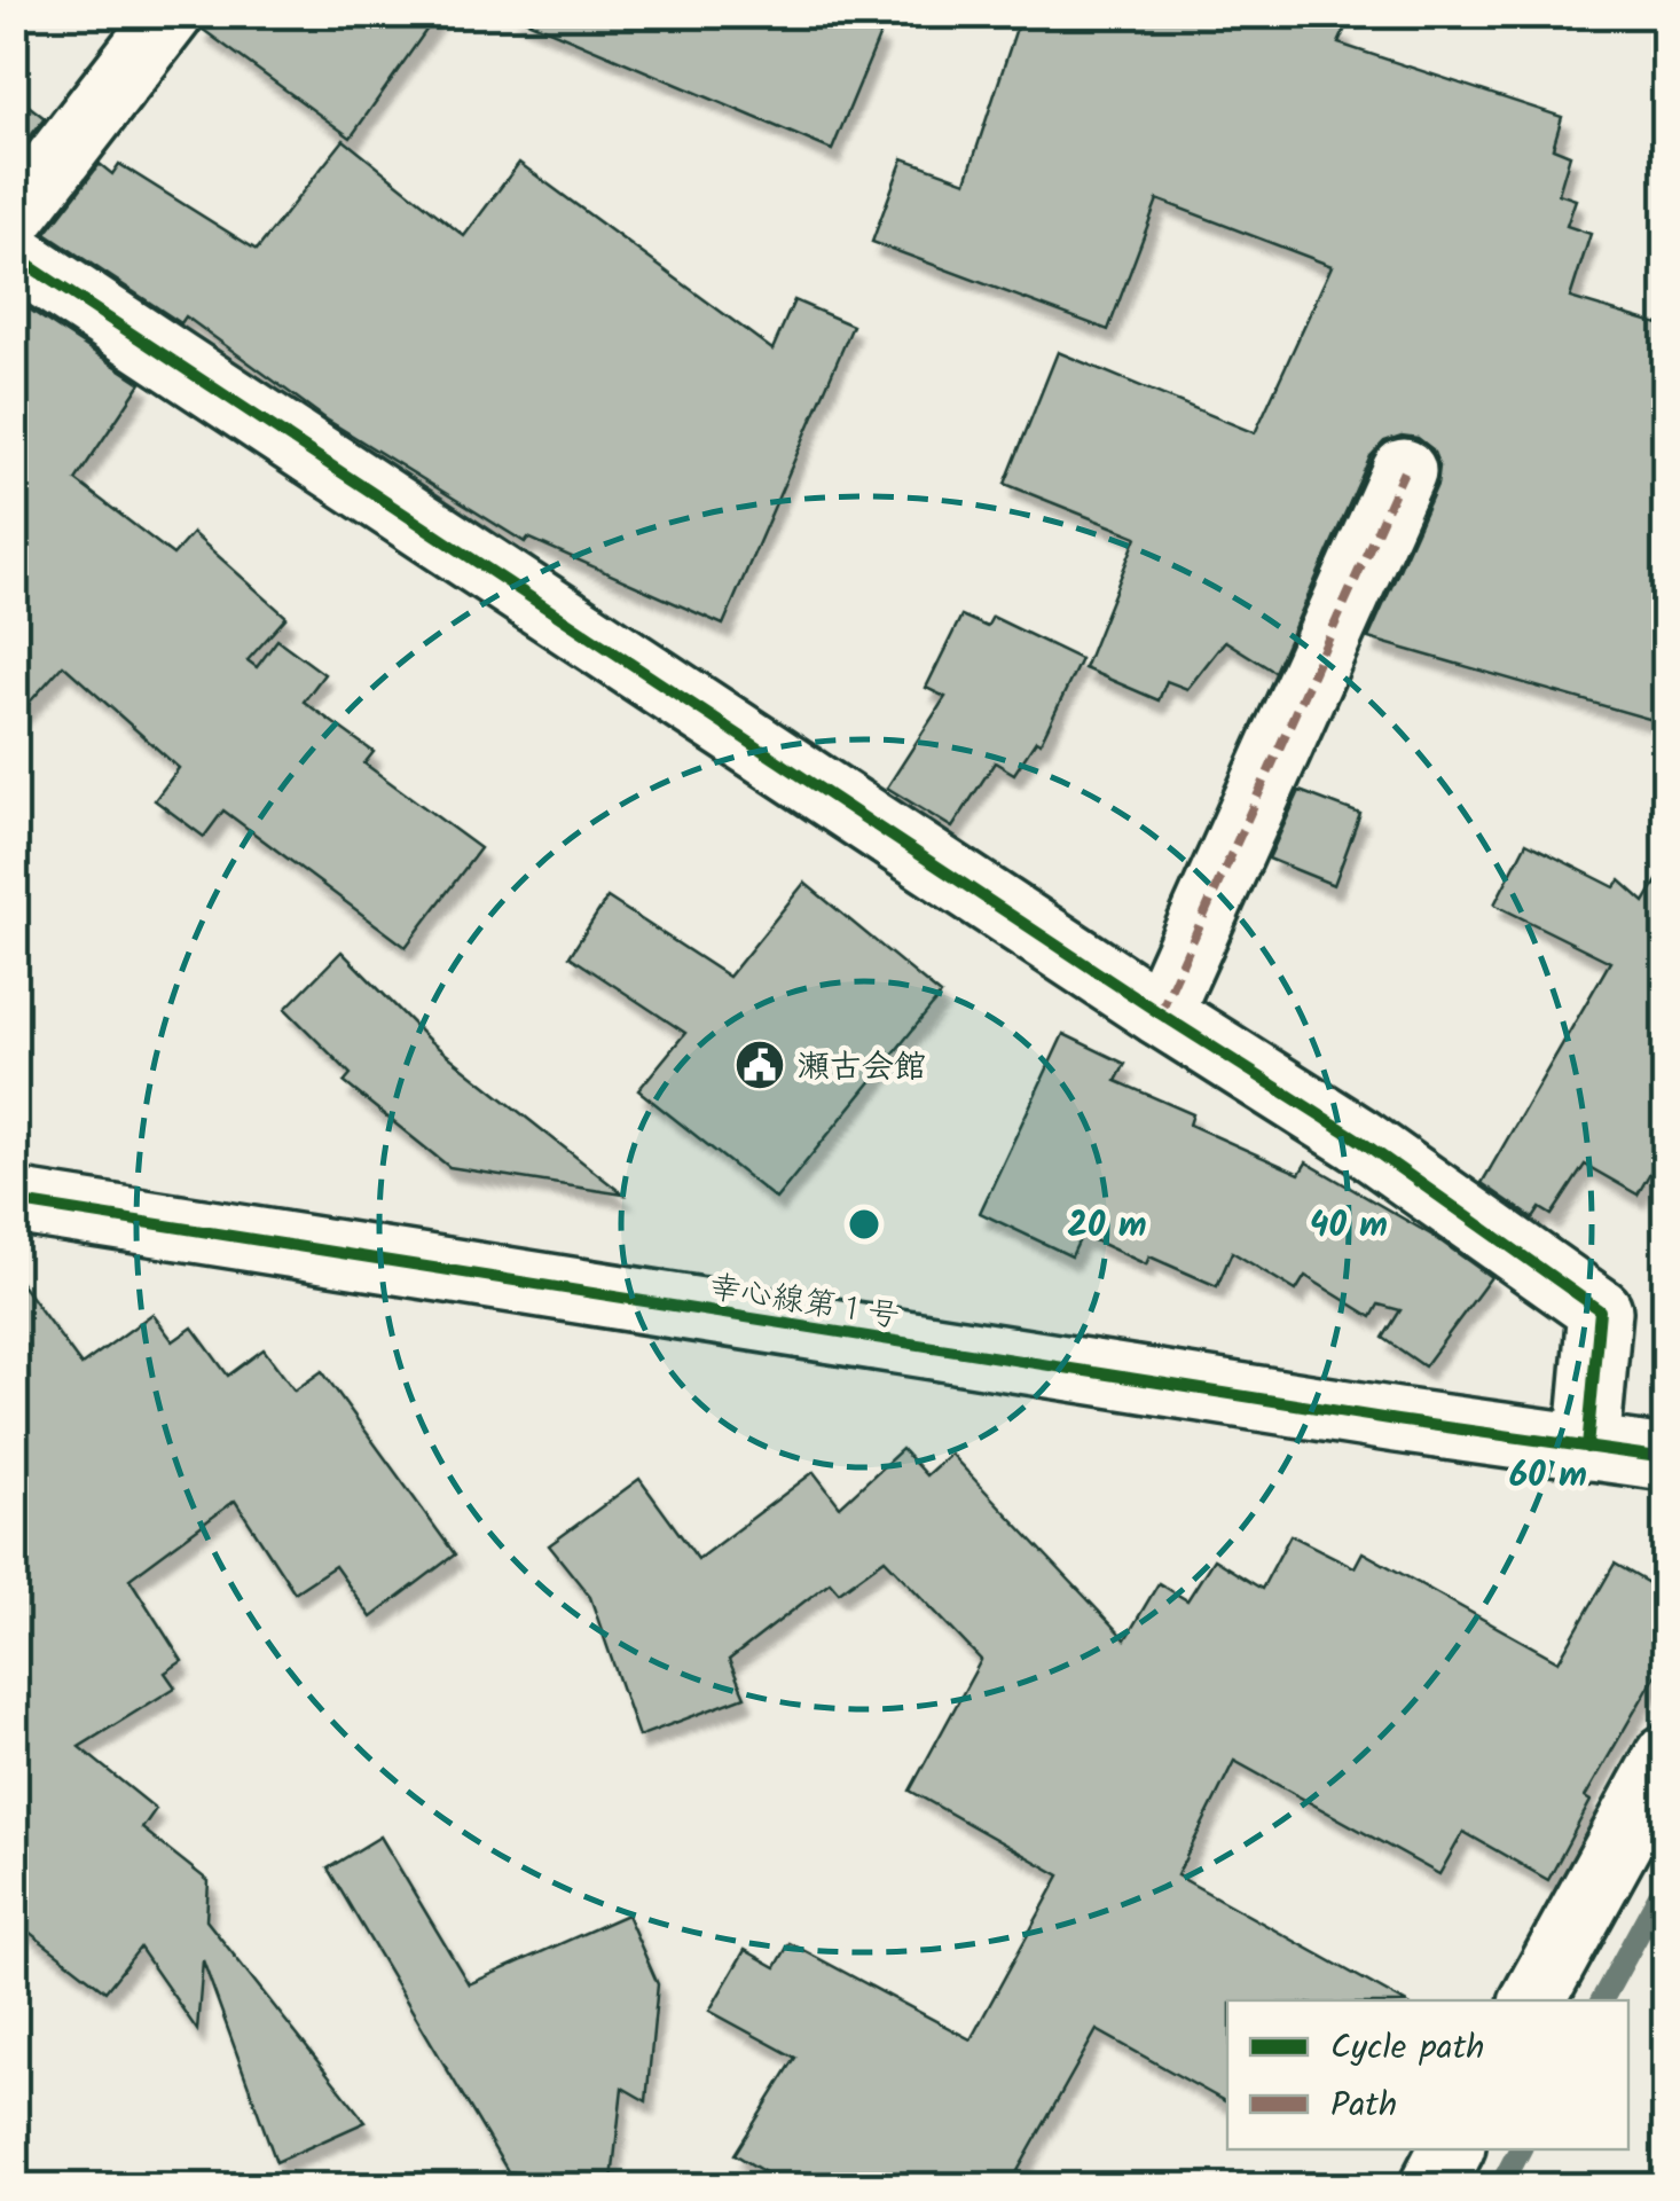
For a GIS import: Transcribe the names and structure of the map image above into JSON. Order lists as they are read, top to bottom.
{
  "streets": {
    "street": ["幸心線第１号"]
  },
  "places": {
    "public building": ["瀬古会館"]
  },
  "legend": ["Cycle path", "Path"],
  "rings": ["20 m", "40 m", "60 m"]
}
